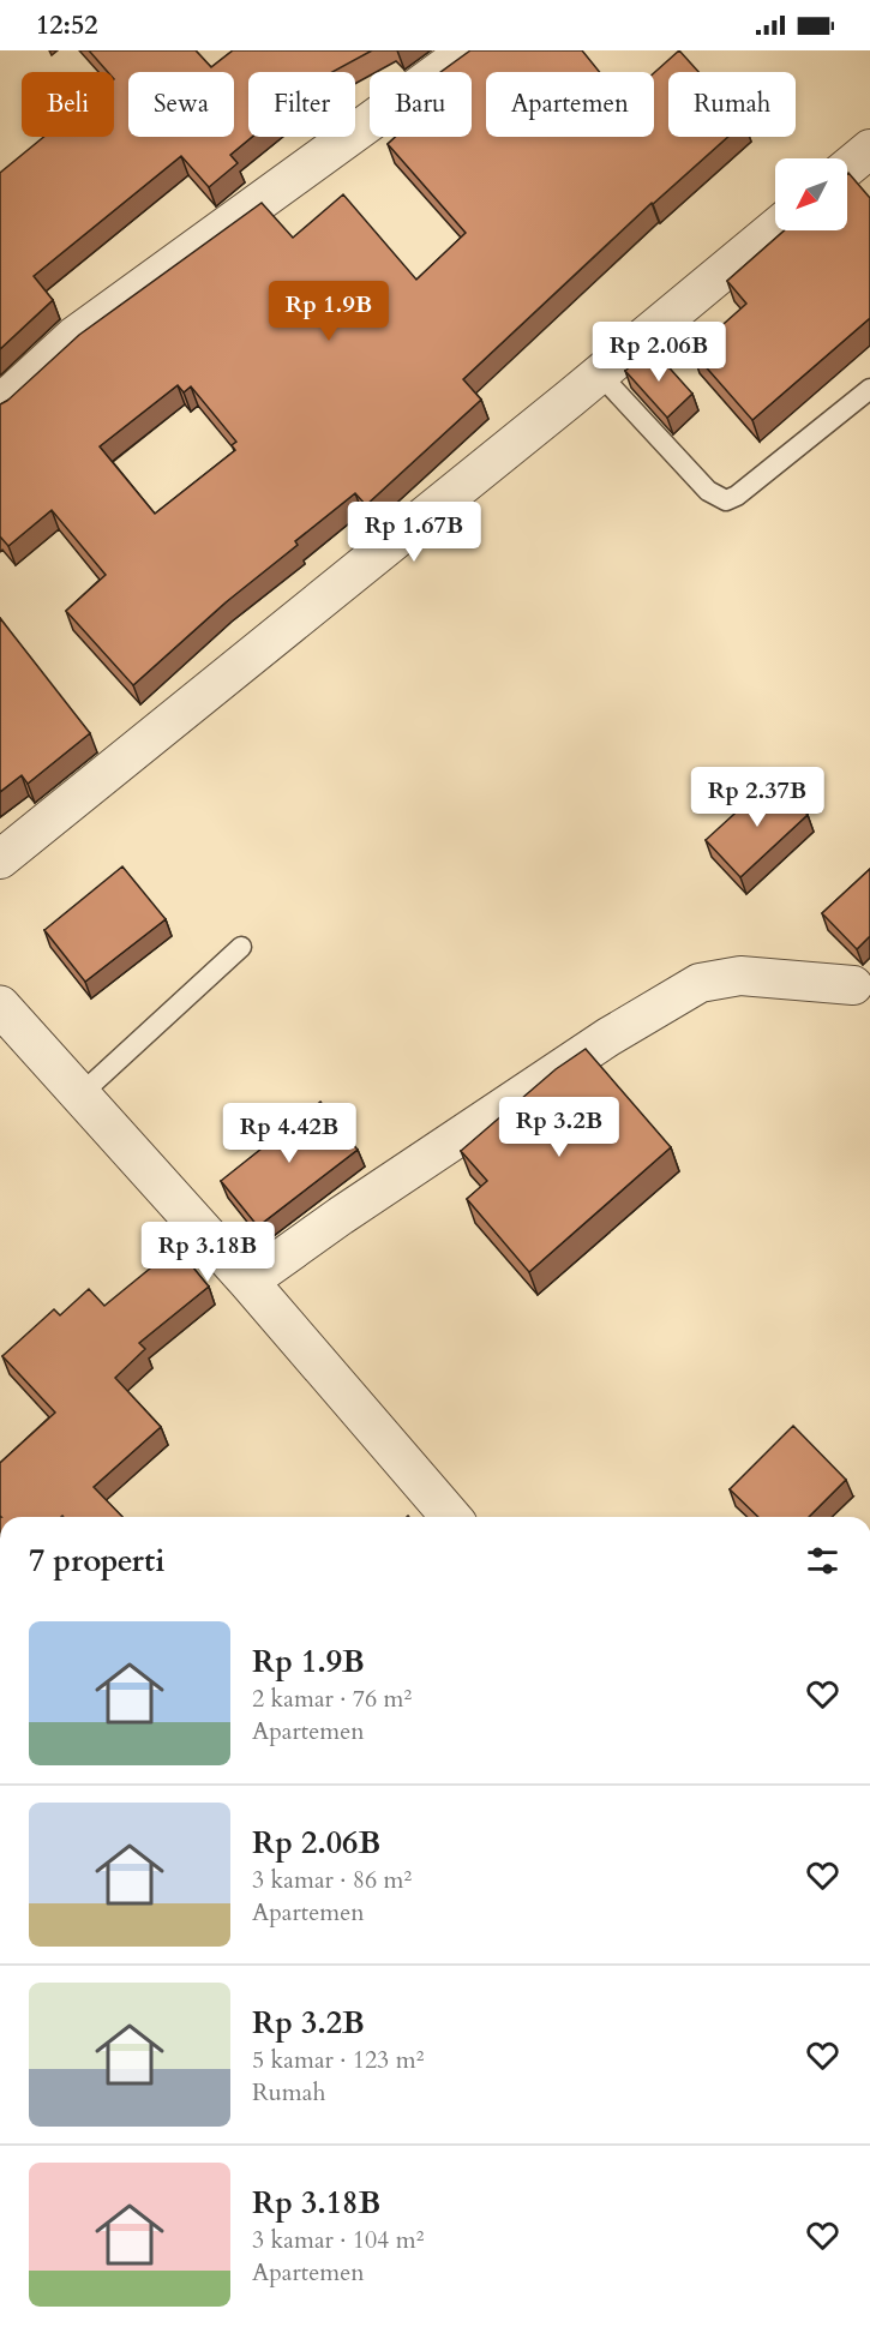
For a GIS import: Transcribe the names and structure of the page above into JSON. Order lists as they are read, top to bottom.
{
  "north": "bottom left",
  "page": {
    "status": "12:52",
    "chip": [
      "Beli",
      "Sewa",
      "Filter",
      "Baru",
      "Apartemen",
      "Rumah"
    ],
    "price": [
      "Rp 1.9B",
      "Rp 2.06B",
      "Rp 1.67B",
      "Rp 2.37B",
      "Rp 3.2B",
      "Rp 4.42B",
      "Rp 3.18B"
    ],
    "heading": "7 properti",
    "list": [
      {
        "name": "Rp 1.9B",
        "note": "2 kamar · 76 m² · Apartemen"
      },
      {
        "name": "Rp 2.06B",
        "note": "3 kamar · 86 m² · Apartemen"
      },
      {
        "name": "Rp 3.2B",
        "note": "5 kamar · 123 m² · Rumah"
      },
      {
        "name": "Rp 3.18B",
        "note": "3 kamar · 104 m² · Apartemen"
      }
    ]
  }
}
